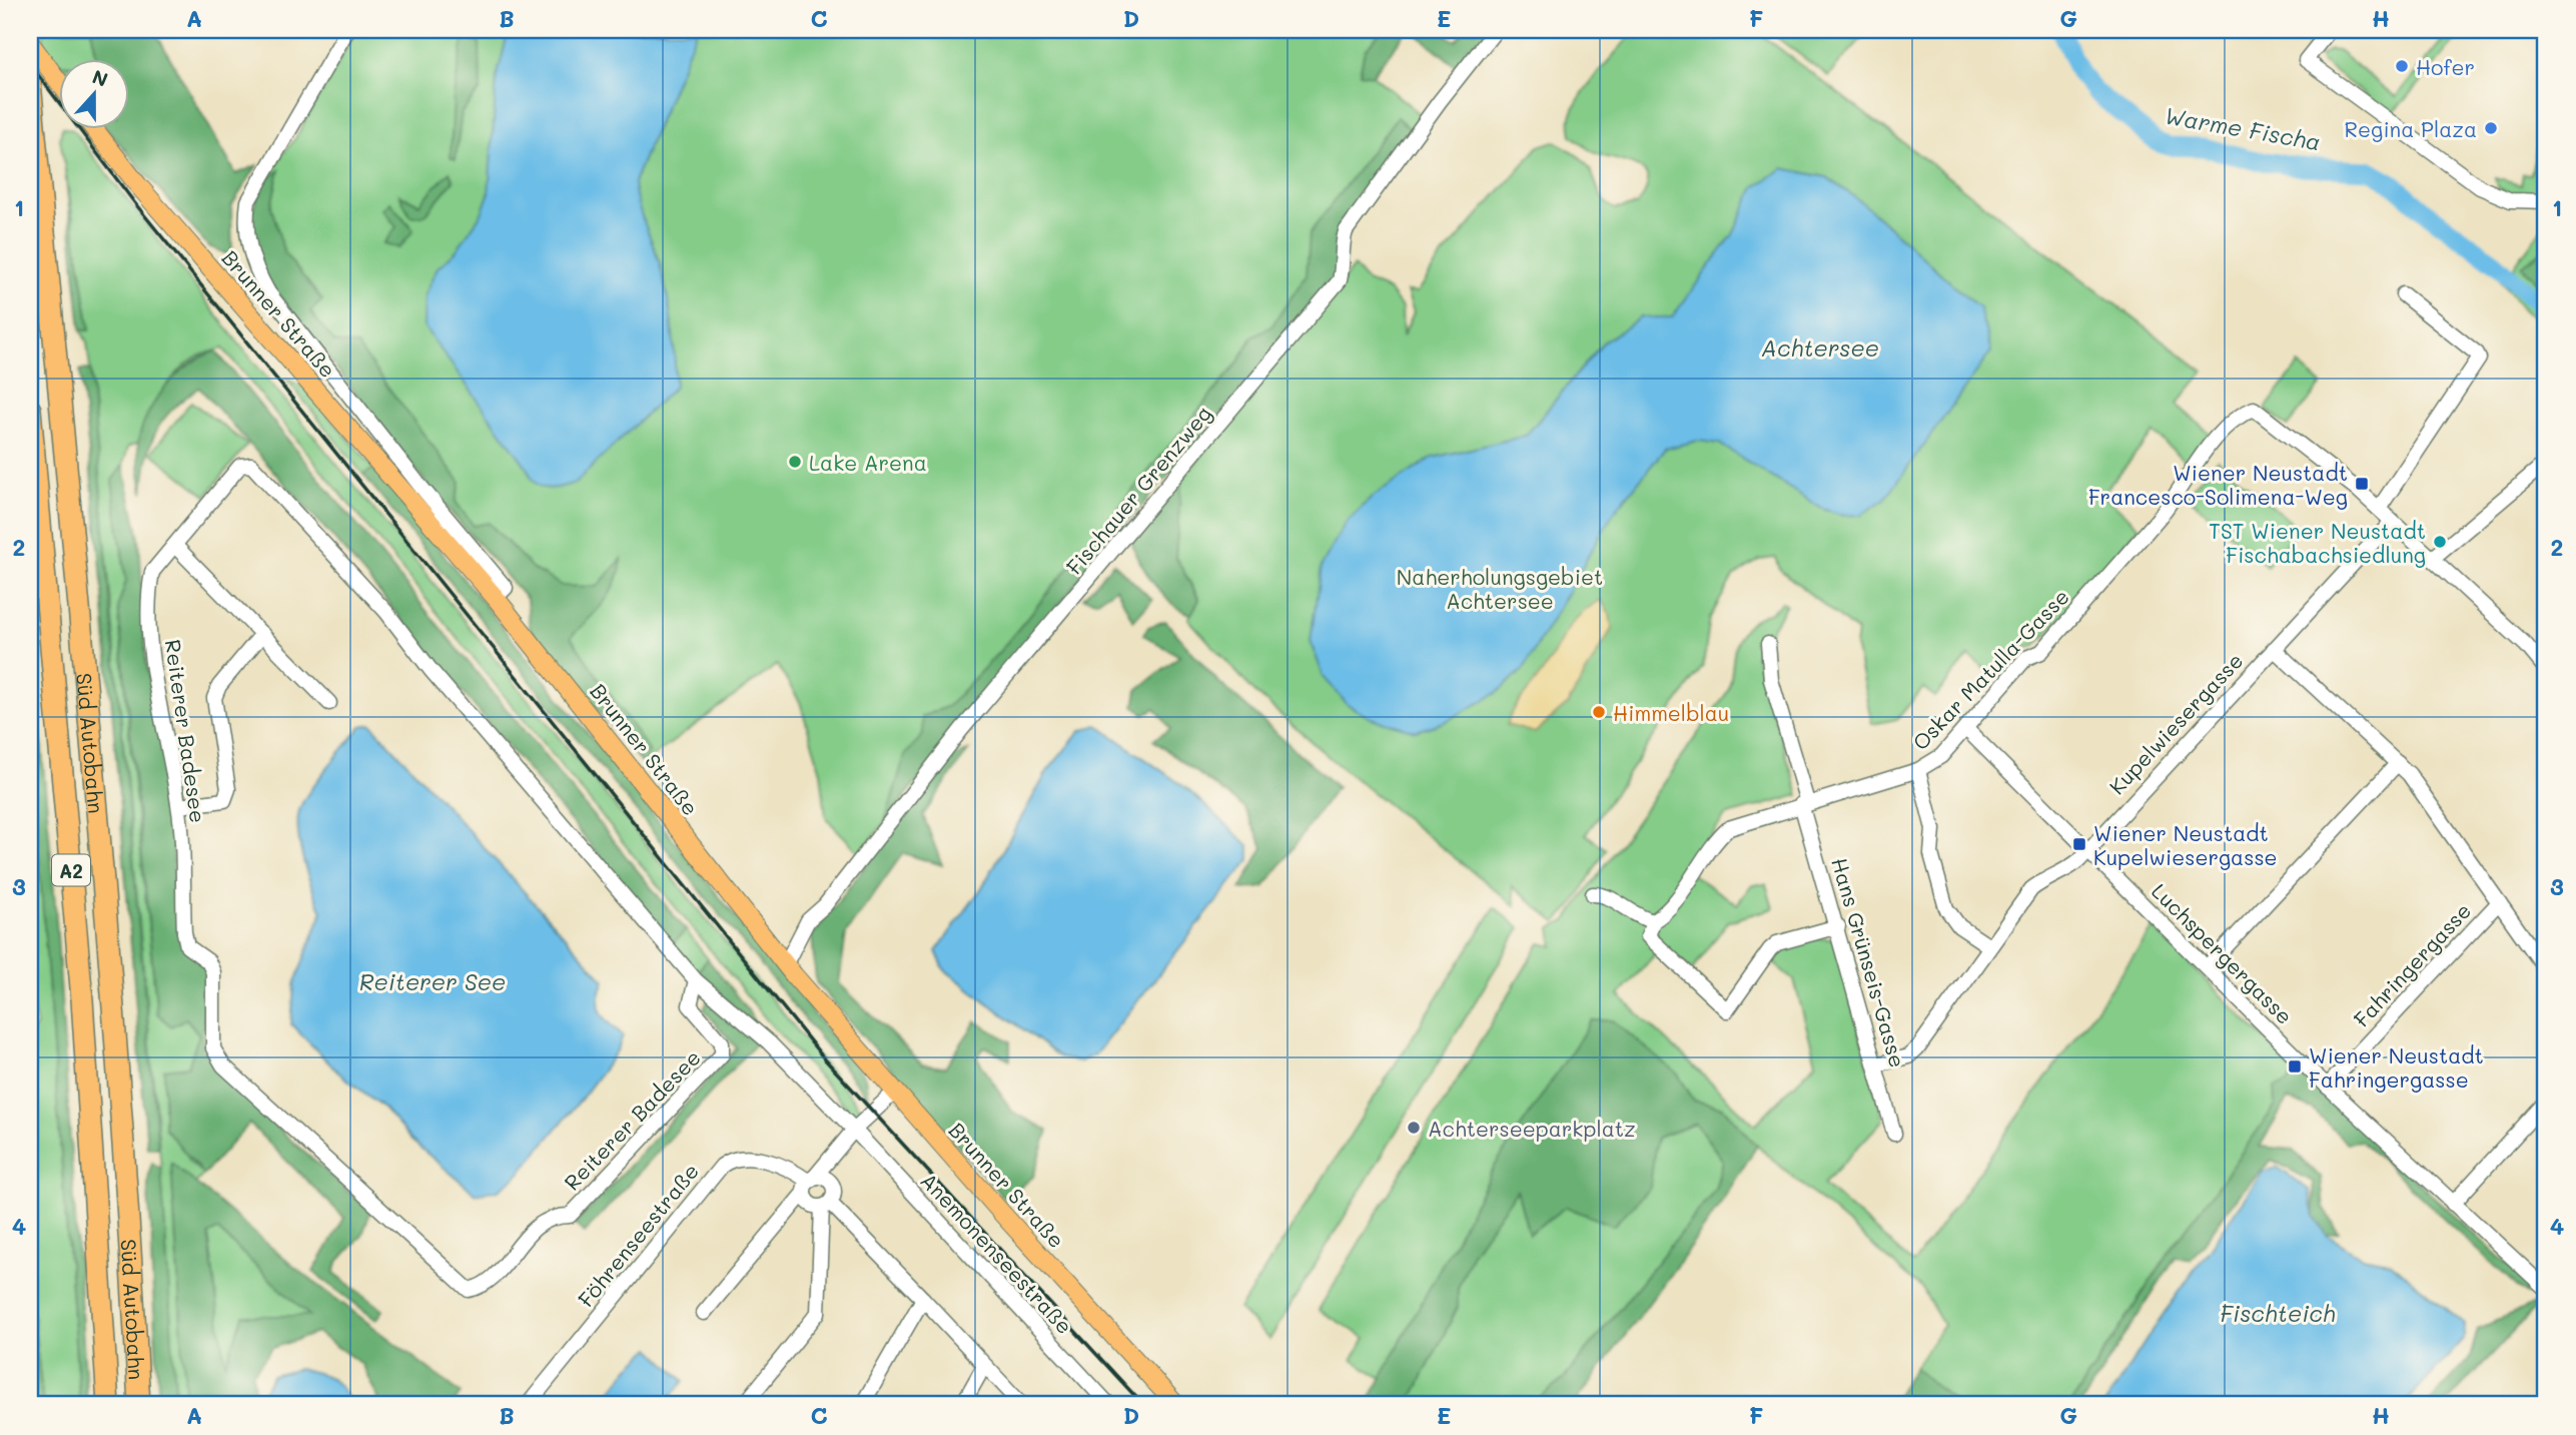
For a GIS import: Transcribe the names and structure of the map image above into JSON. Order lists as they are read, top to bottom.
{
  "streets": {
    "highway": ["Süd Autobahn", "A2"],
    "main road": ["Brunner Straße"],
    "street": [
      "Fischauer Grenzweg",
      "Oskar Matulla-Gasse",
      "Kupelwiesergasse",
      "Reiterer Badesee",
      "Luchspergergasse",
      "Hans Grünseis-Gasse",
      "Fahringergasse",
      "Föhrenseestraße",
      "Anemonenseestraße"
    ]
  },
  "crossings": [
    ["Brunner Straße", "Fischauer Grenzweg"],
    ["Oskar Matulla-Gasse", "Luchspergergasse"],
    ["Oskar Matulla-Gasse", "Hans Grünseis-Gasse"],
    ["Kupelwiesergasse", "Luchspergergasse"],
    ["Kupelwiesergasse", "Hans Grünseis-Gasse"],
    ["Reiterer Badesee", "Anemonenseestraße"],
    ["Luchspergergasse", "Fahringergasse"]
  ],
  "water": [
    "Warme Fischa",
    "Achtersee",
    "Reiterer See",
    "Fischteich"
  ],
  "parks": ["Naherholungsgebiet Achtersee"],
  "places": {
    "other": [
      "Hofer",
      "Regina Plaza",
      "Lake Arena",
      "TST Wiener Neustadt Fischabachsiedlung",
      "Himmelblau",
      "Achterseeparkplatz"
    ],
    "transit": ["Wiener Neustadt Francesco-Solimena-Weg", "Wiener Neustadt Kupelwiesergasse", "Wiener Neustadt Fahringergasse"]
  },
  "north": "top",
  "grid": {
    "columns": [
      "A",
      "B",
      "C",
      "D",
      "E",
      "F",
      "G",
      "H"
    ],
    "rows": [
      "1",
      "2",
      "3",
      "4"
    ]
  }
}
